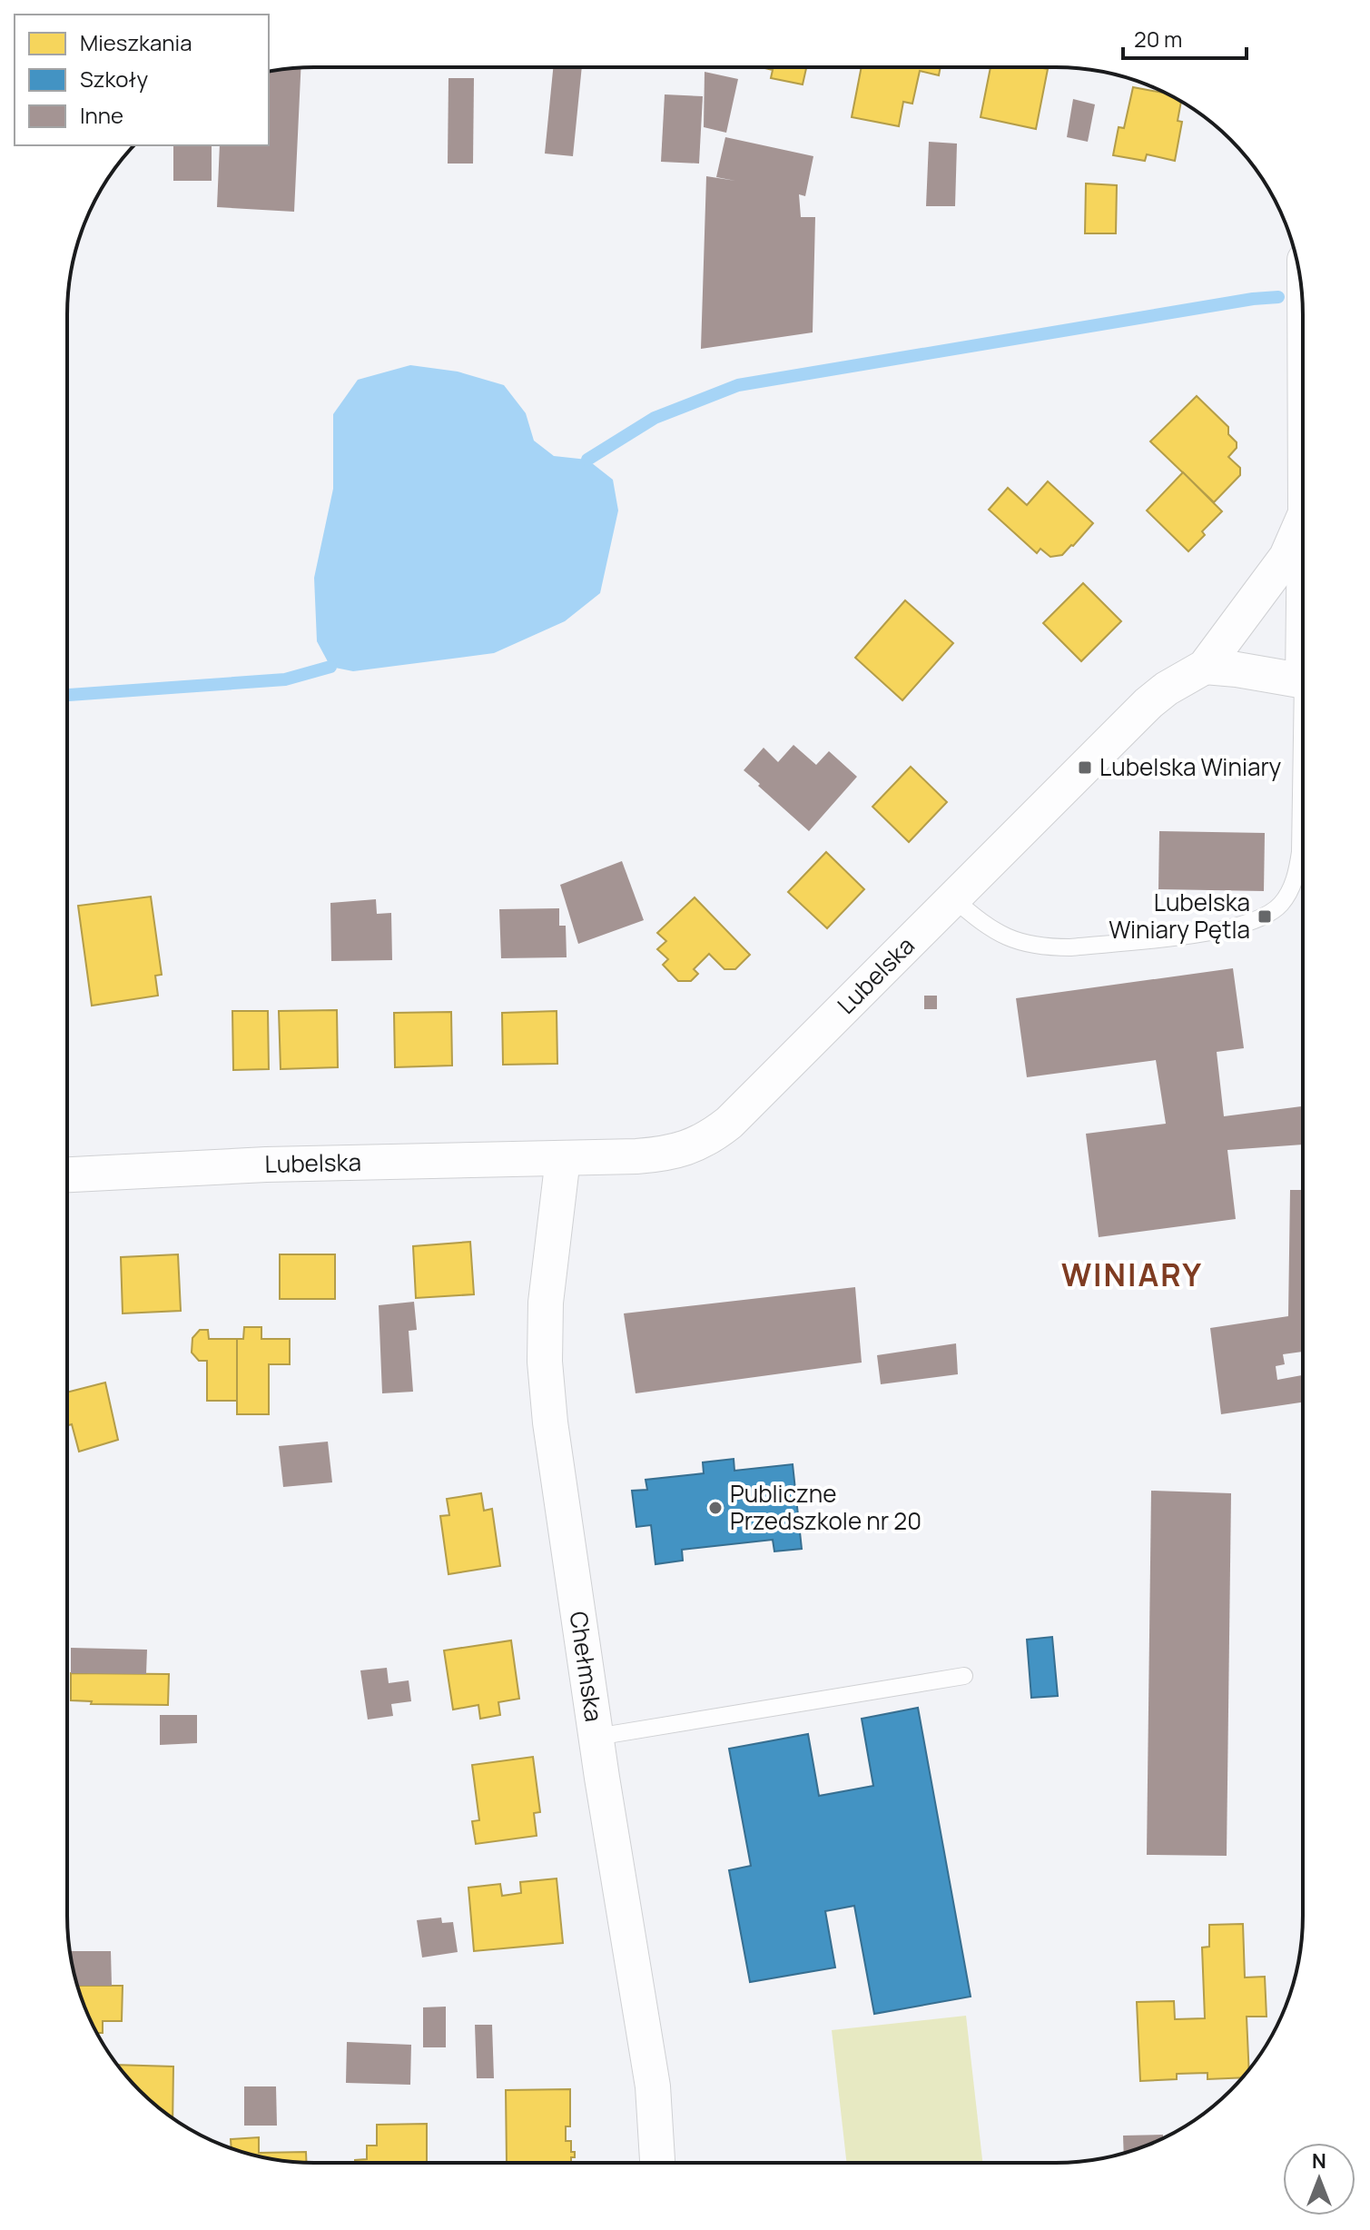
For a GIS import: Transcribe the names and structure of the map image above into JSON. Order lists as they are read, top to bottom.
{
  "streets": {
    "street": ["Lubelska", "Chełmska"]
  },
  "crossings": [
    ["Lubelska", "Chełmska"]
  ],
  "districts": ["WINIARY"],
  "places": {
    "transit": ["Lubelska Winiary", "Lubelska Winiary Pętla"],
    "other": ["Publiczne Przedszkole nr 20"]
  },
  "legend": ["Mieszkania", "Szkoły", "Inne"],
  "scale_bar": "20 m",
  "north": "top"
}
